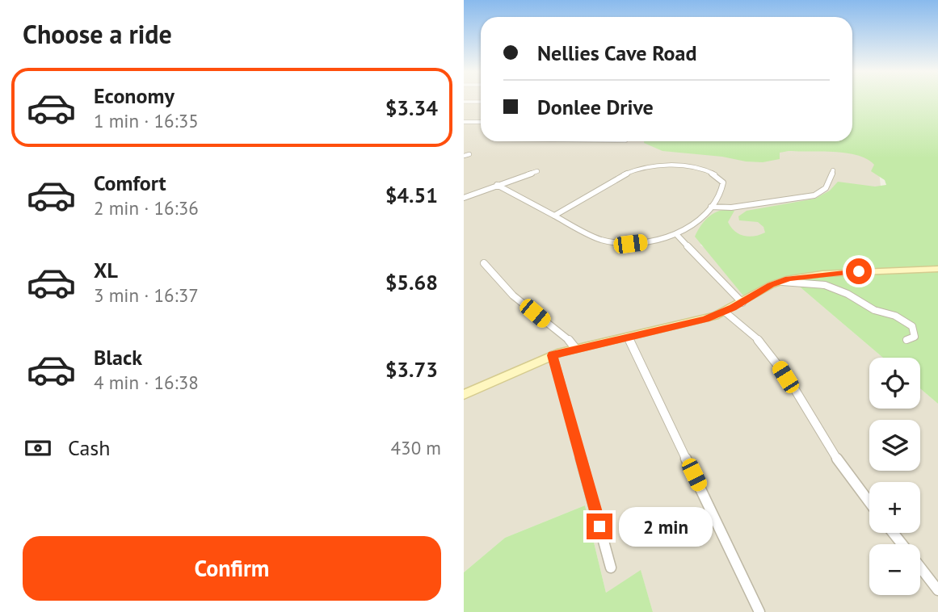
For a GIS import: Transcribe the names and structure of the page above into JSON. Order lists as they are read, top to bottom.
{
  "page": {
    "heading": "Choose a ride",
    "banner": ["Nellies Cave Road", "Donlee Drive"],
    "list": [
      {
        "name": "Economy",
        "note": "1 min · 16:35",
        "value": "$3.34"
      },
      {
        "name": "Comfort",
        "note": "2 min · 16:36",
        "value": "$4.51"
      },
      {
        "name": "XL",
        "note": "3 min · 16:37",
        "value": "$5.68"
      },
      {
        "name": "Black",
        "note": "4 min · 16:38",
        "value": "$3.73"
      }
    ],
    "map_buttons": ["+", "−"],
    "pay": ["Cash", "430 m"],
    "bubble": "2 min",
    "buttons": "Confirm"
  }
}
